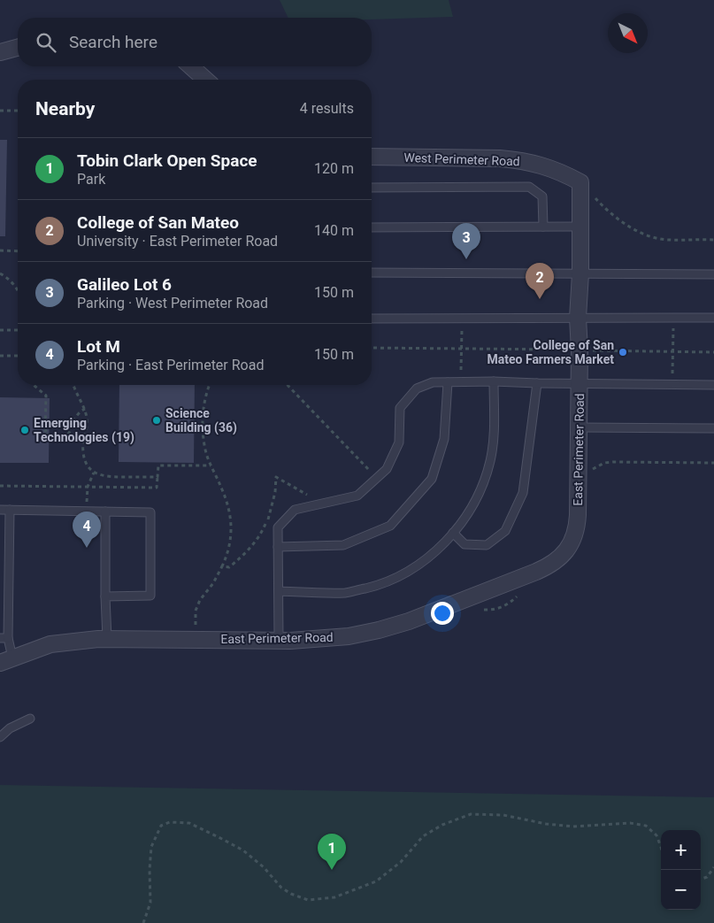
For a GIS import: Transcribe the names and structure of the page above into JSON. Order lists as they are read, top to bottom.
{
  "streets": {
    "street": ["West Perimeter Road", "East Perimeter Road"]
  },
  "crossings": [
    ["West Perimeter Road", "East Perimeter Road"]
  ],
  "places": ["College of San Mateo Farmers Market", "Science Building (36)", "Emerging Technologies (19)"],
  "north": "bottom right",
  "page": {
    "search": "Search here",
    "heading": ["Nearby", "4 results"],
    "list": [
      {
        "mark": "1",
        "name": "Tobin Clark Open Space",
        "note": "Park",
        "value": "120 m"
      },
      {
        "mark": "2",
        "name": "College of San Mateo",
        "note": "University · East Perimeter Road",
        "value": "140 m"
      },
      {
        "mark": "3",
        "name": "Galileo Lot 6",
        "note": "Parking · West Perimeter Road",
        "value": "150 m"
      },
      {
        "mark": "4",
        "name": "Lot M",
        "note": "Parking · East Perimeter Road",
        "value": "150 m"
      }
    ],
    "pins": [
      "3",
      "2",
      "4",
      "1"
    ],
    "map_buttons": ["+", "−"]
  }
}
